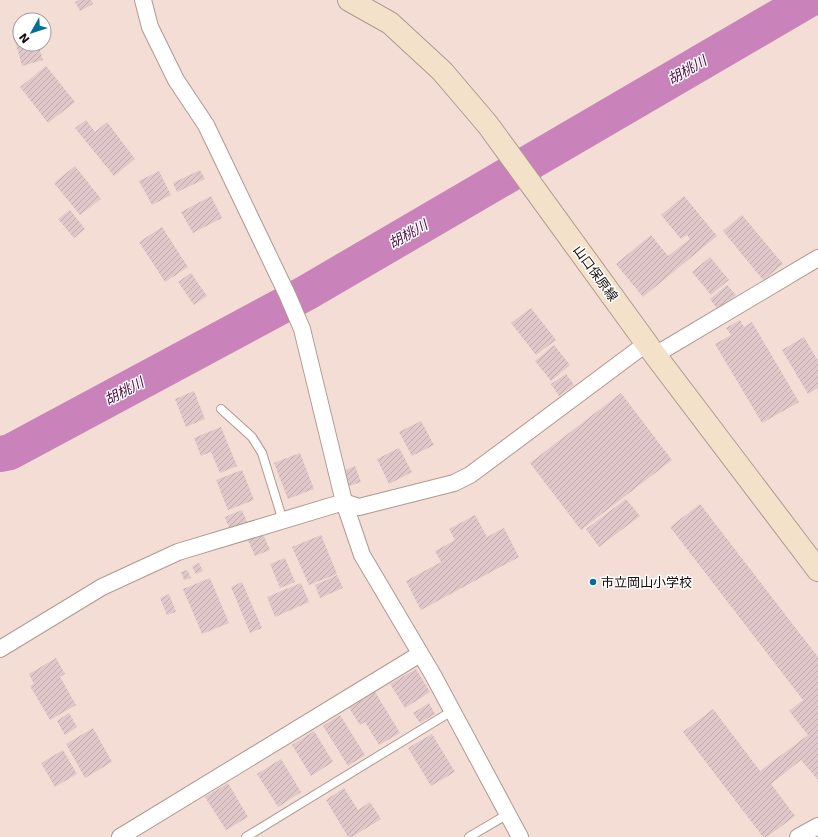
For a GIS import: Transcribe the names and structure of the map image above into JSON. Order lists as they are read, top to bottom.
{
  "streets": {
    "main road": ["山口保原線"]
  },
  "water": ["胡桃川"],
  "places": ["市立岡山小学校"],
  "north": "bottom left"
}
